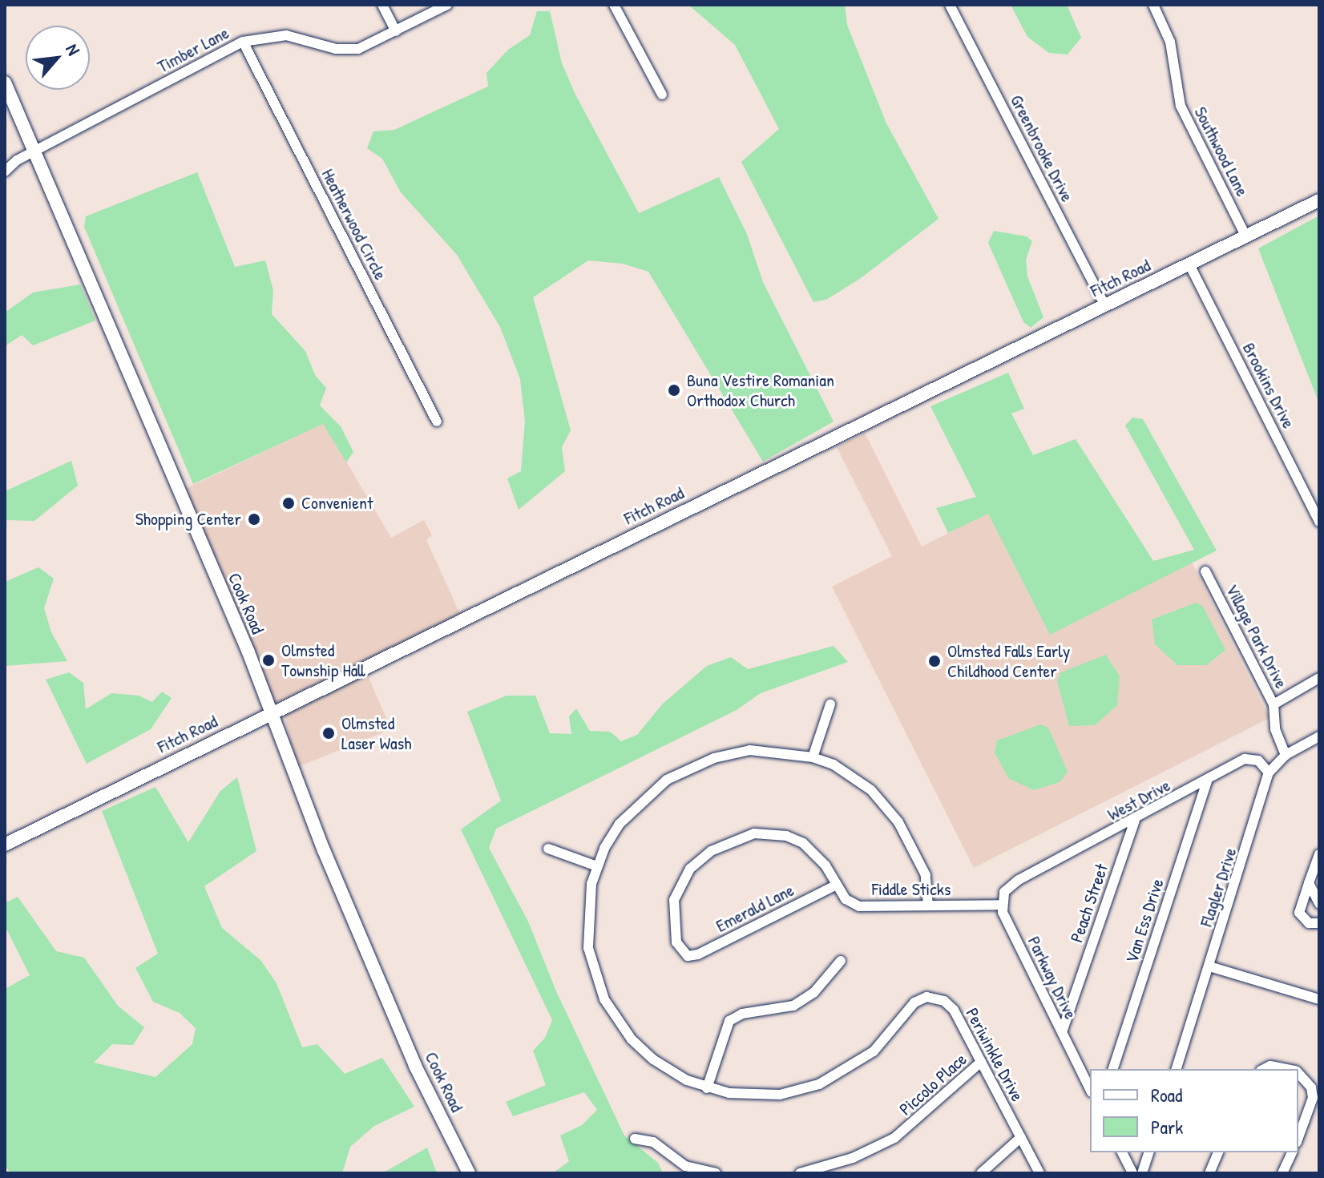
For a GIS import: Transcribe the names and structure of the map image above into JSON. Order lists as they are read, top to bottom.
{
  "streets": {
    "street": [
      "Timber Lane",
      "Greenbrooke Drive",
      "Southwood Lane",
      "Heatherwood Circle",
      "Fitch Road",
      "Brookins Drive",
      "Cook Road",
      "Village Park Drive",
      "West Drive",
      "Flagler Drive",
      "Fiddle Sticks",
      "Peach Street",
      "Emerald Lane",
      "Van Ess Drive",
      "Parkway Drive",
      "Periwinkle Drive",
      "Piccolo Place"
    ]
  },
  "crossings": [
    ["Timber Lane", "Heatherwood Circle"],
    ["Timber Lane", "Cook Road"],
    ["Greenbrooke Drive", "Fitch Road"],
    ["Southwood Lane", "Fitch Road"],
    ["Fitch Road", "Brookins Drive"],
    ["Fitch Road", "Cook Road"],
    ["Village Park Drive", "Flagler Drive"],
    ["West Drive", "Flagler Drive"],
    ["West Drive", "Fiddle Sticks"],
    ["West Drive", "Peach Street"],
    ["West Drive", "Van Ess Drive"],
    ["West Drive", "Parkway Drive"],
    ["Fiddle Sticks", "Emerald Lane"],
    ["Fiddle Sticks", "Parkway Drive"],
    ["Fiddle Sticks", "Periwinkle Drive"],
    ["Peach Street", "Parkway Drive"],
    ["Periwinkle Drive", "Piccolo Place"]
  ],
  "places": [
    "Buna Vestire Romanian Orthodox Church",
    "Convenient",
    "Shopping Center",
    "Olmsted Township Hall",
    "Olmsted Falls Early Childhood Center",
    "Olmsted Laser Wash"
  ],
  "legend": ["Road", "Park"],
  "north": "top right"
}
